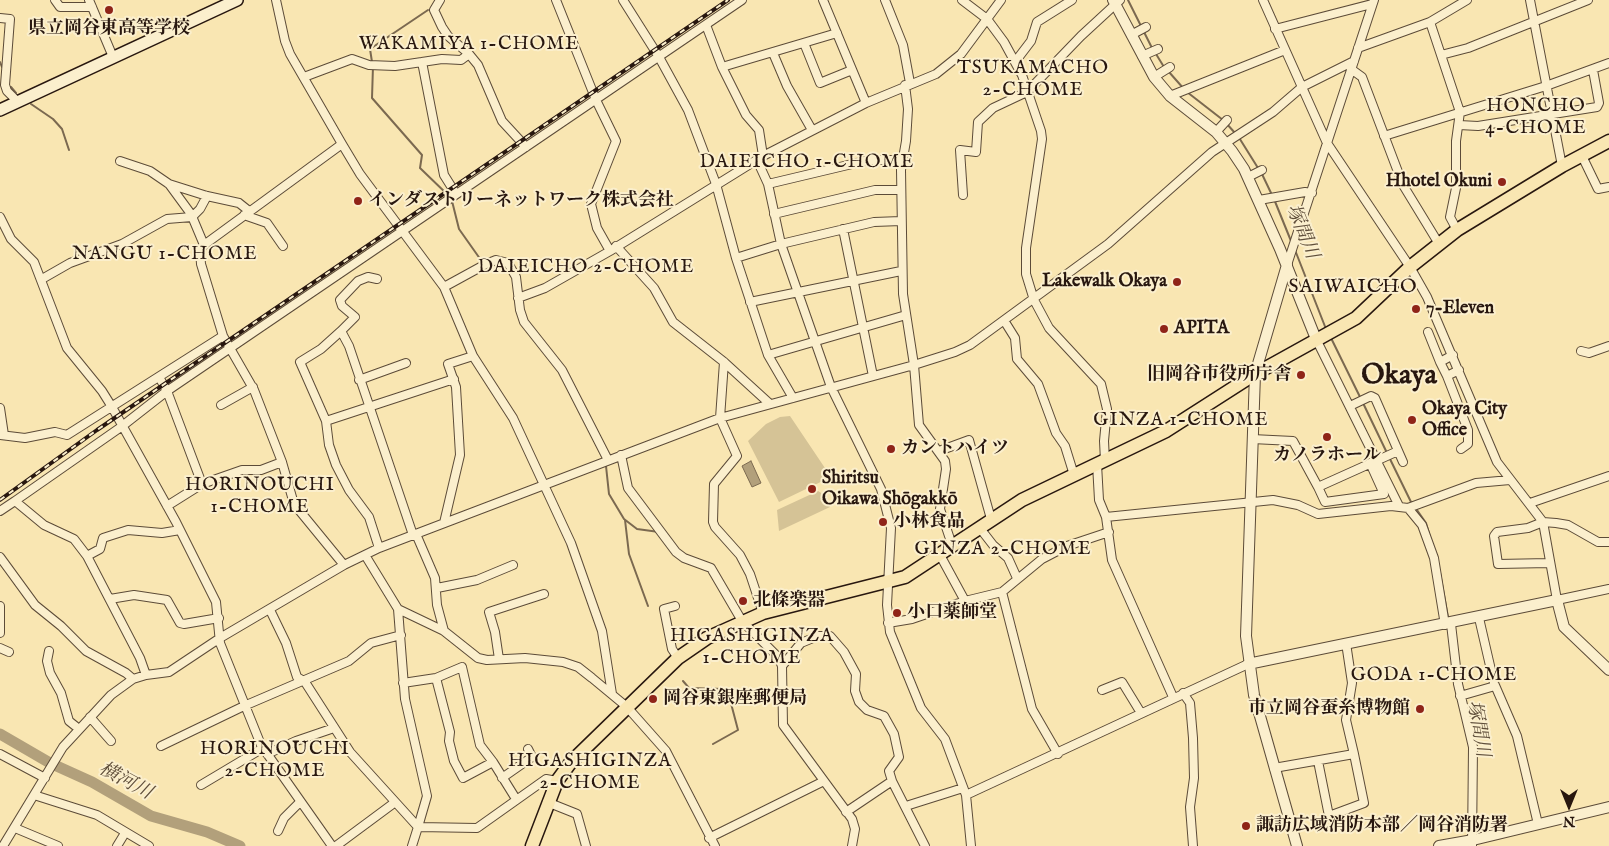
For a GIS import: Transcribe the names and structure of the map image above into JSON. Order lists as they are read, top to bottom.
{
  "districts": [
    "WAKAMIYA 1-CHOME",
    "TSUKAMACHO 2-CHOME",
    "HONCHO 4-CHOME",
    "DAIEICHO 1-CHOME",
    "NANGU 1-CHOME",
    "DAIEICHO 2-CHOME",
    "SAIWAICHO",
    "Okaya",
    "GINZA 1-CHOME",
    "HORINOUCHI 1-CHOME",
    "GINZA 2-CHOME",
    "HIGASHIGINZA 1-CHOME",
    "GODA 1-CHOME",
    "HORINOUCHI 2-CHOME",
    "HIGASHIGINZA 2-CHOME"
  ],
  "water": ["塚間川", "横河川"],
  "places": [
    "県立岡谷東高等学校",
    "Hhotel Okuni",
    "インダストリーネットワーク株式会社",
    "Lakewalk Okaya",
    "7-Eleven",
    "APITA",
    "旧岡谷市役所庁舎",
    "Okaya City Office",
    "カノラホール",
    "カントハイツ",
    "Shiritsu Oikawa Shōgakkō",
    "小林食品",
    "北條楽器",
    "小口薬師堂",
    "岡谷東銀座郵便局",
    "市立岡谷蚕糸博物館",
    "諏訪広域消防本部／岡谷消防署"
  ],
  "north": "bottom"
}
